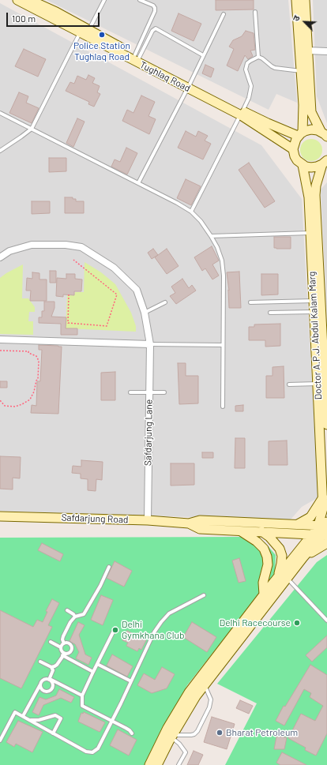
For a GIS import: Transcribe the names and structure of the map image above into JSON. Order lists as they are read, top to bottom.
{
  "streets": {
    "main road": ["Tughlaq Road", "Doctor A.P.J. Abdul Kalam Marg", "Safdarjung Road"],
    "street": ["Safdarjung Lane"]
  },
  "crossings": [
    ["Doctor A.P.J. Abdul Kalam Marg", "Safdarjung Road"],
    ["Safdarjung Lane", "Safdarjung Road"]
  ],
  "places": [
    "Police Station Tughlaq Road",
    "Delhi Racecourse",
    "Delhi Gymkhana Club",
    "Bharat Petroleum"
  ],
  "scale_bar": "100 m",
  "north": "top left"
}
